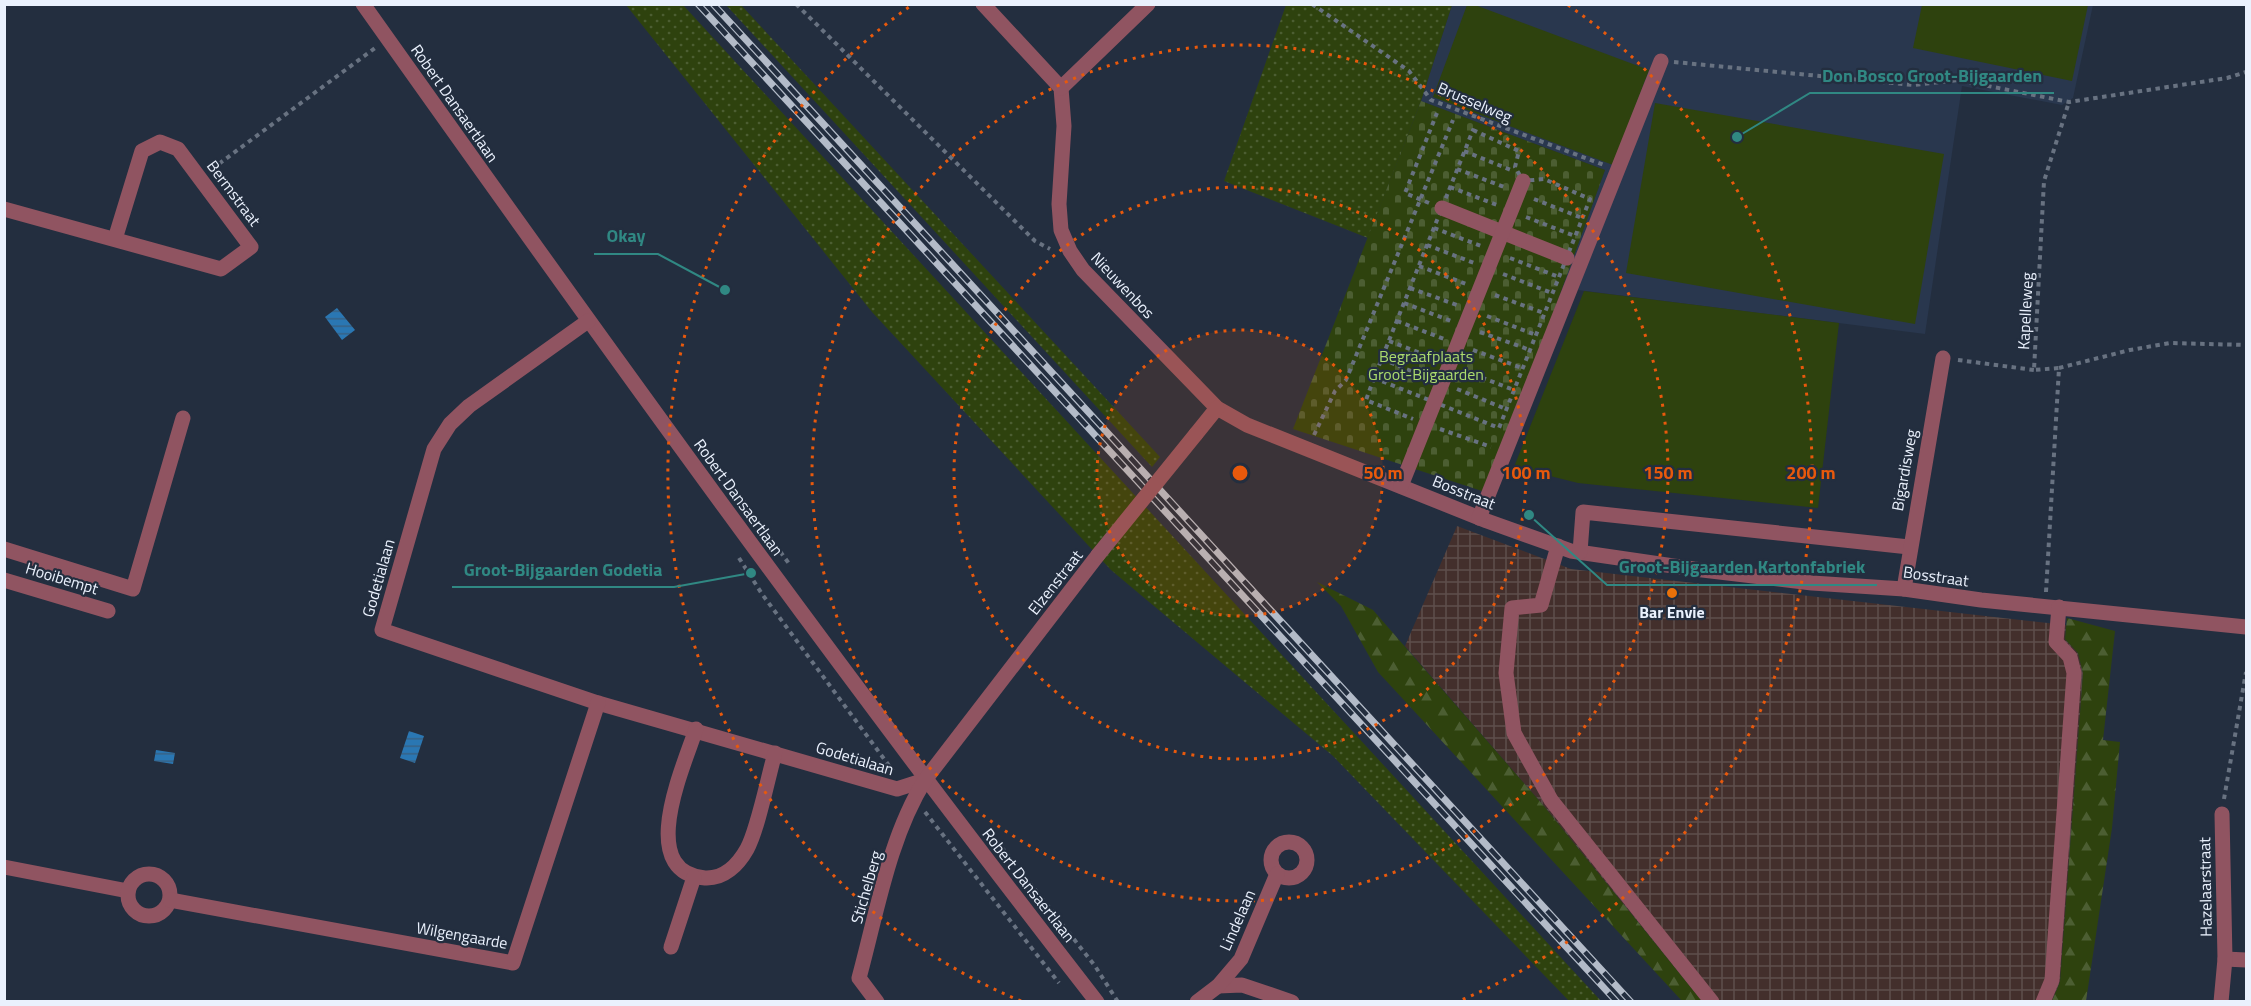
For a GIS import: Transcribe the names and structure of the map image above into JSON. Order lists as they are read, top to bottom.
{
  "streets": {
    "street": [
      "Robert Dansaertlaan",
      "Bermstraat",
      "Nieuwenbos",
      "Bigardisweg",
      "Bosstraat",
      "Hooibempt",
      "Godetialaan",
      "Elzenstraat",
      "Stichelberg",
      "Hazelaarstraat",
      "Lindelaan",
      "Wilgengaarde"
    ],
    "path": ["Brusselweg", "Kapelleweg"]
  },
  "crossings": [
    ["Robert Dansaertlaan", "Godetialaan"],
    ["Robert Dansaertlaan", "Elzenstraat"],
    ["Robert Dansaertlaan", "Stichelberg"],
    ["Nieuwenbos", "Bosstraat"],
    ["Nieuwenbos", "Elzenstraat"],
    ["Bigardisweg", "Bosstraat"],
    ["Bosstraat", "Elzenstraat"],
    ["Godetialaan", "Elzenstraat"],
    ["Godetialaan", "Stichelberg"],
    ["Godetialaan", "Wilgengaarde"],
    ["Elzenstraat", "Stichelberg"]
  ],
  "parks": ["Begraafplaats Groot-Bijgaarden"],
  "places": [
    "Don Bosco Groot-Bijgaarden",
    "Okay",
    "Groot-Bijgaarden Kartonfabriek",
    "Groot-Bijgaarden Godetia",
    "Bar Envie"
  ],
  "rings": [
    "50 m",
    "100 m",
    "150 m",
    "200 m"
  ]
}
